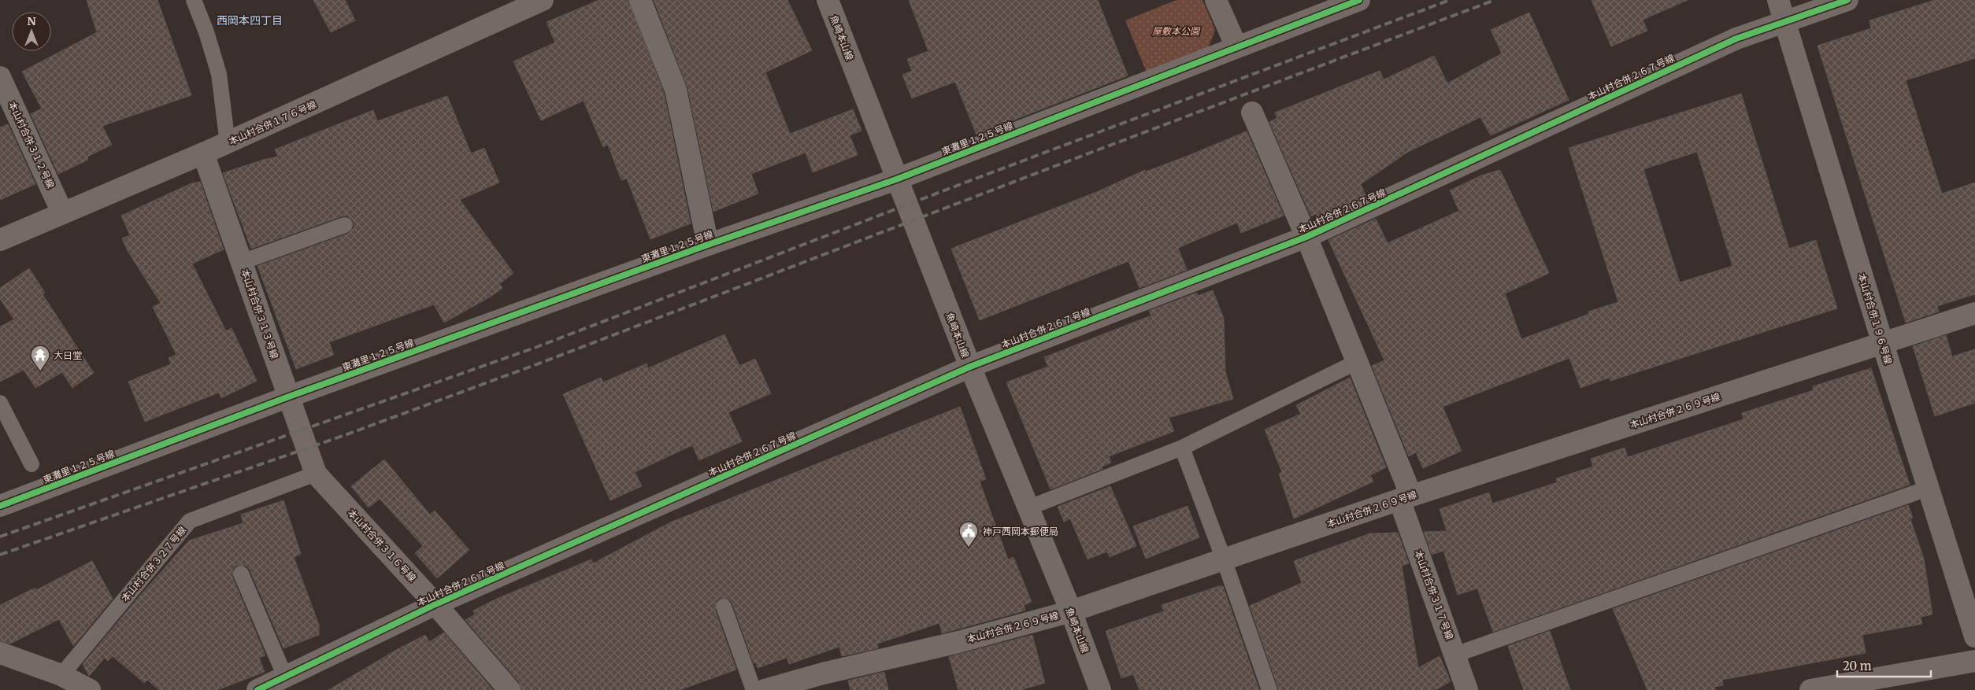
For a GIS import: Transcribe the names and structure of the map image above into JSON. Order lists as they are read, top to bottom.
{
  "streets": {
    "street": [
      "魚崎本山線",
      "本山村合併２６７号線",
      "本山村合併１７６号線",
      "東灘里１２５号線",
      "本山村合併３１２号線",
      "本山村合併３１３号線",
      "本山村合併１９６号線",
      "本山村合併２６９号線",
      "本山村合併３１６号線",
      "本山村合併３１７号線"
    ],
    "lane": ["本山村合併３２７号線"]
  },
  "crossings": [
    ["魚崎本山線", "本山村合併２６７号線"],
    ["魚崎本山線", "東灘里１２５号線"],
    ["魚崎本山線", "本山村合併２６９号線"],
    ["本山村合併２６７号線", "本山村合併１９６号線"],
    ["本山村合併２６７号線", "本山村合併３１６号線"],
    ["本山村合併２６７号線", "本山村合併３１７号線"],
    ["本山村合併１７６号線", "本山村合併３１２号線"],
    ["本山村合併１７６号線", "本山村合併３１３号線"],
    ["東灘里１２５号線", "本山村合併３１３号線"],
    ["本山村合併３１３号線", "本山村合併３１６号線"],
    ["本山村合併３１３号線", "本山村合併３２７号線"],
    ["本山村合併１９６号線", "本山村合併２６９号線"],
    ["本山村合併２６９号線", "本山村合併３１７号線"],
    ["本山村合併３１６号線", "本山村合併３２７号線"]
  ],
  "districts": ["西岡本四丁目"],
  "parks": ["屋敷本公園"],
  "places": {
    "temple": ["大日堂"],
    "public building": ["神戸西岡本郵便局"]
  },
  "scale_bar": "20 m",
  "north": "top"
}
